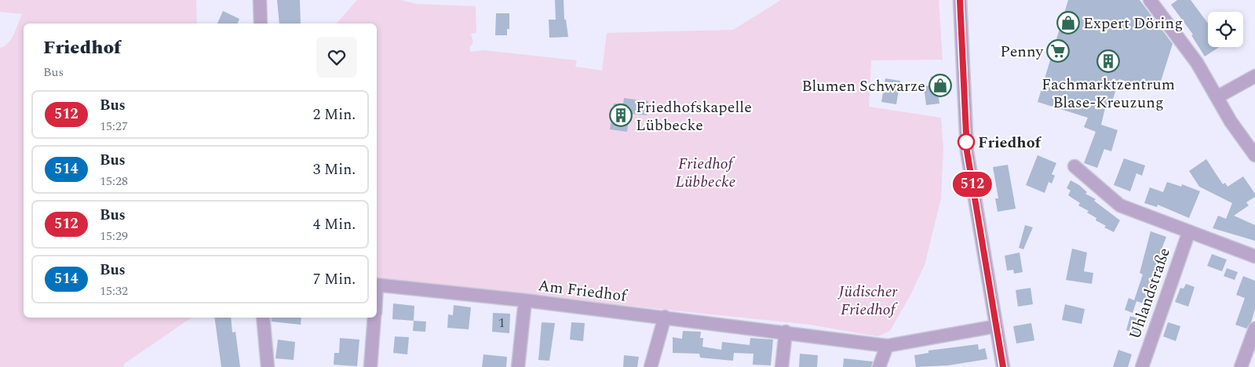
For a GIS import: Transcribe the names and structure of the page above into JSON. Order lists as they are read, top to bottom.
{
  "streets": {
    "street": ["Am Friedhof", "Uhlandstraße"]
  },
  "parks": ["Friedhof Lübbecke", "Jüdischer Friedhof"],
  "places": {
    "shop": ["Expert Döring", "Blumen Schwarze"],
    "supermarket": ["Penny"],
    "building": ["Fachmarktzentrum Blase-Kreuzung", "Friedhofskapelle Lübbecke"],
    "other": ["Friedhof"]
  },
  "lines": ["bus line 512"],
  "house_numbers": ["1"],
  "page": {
    "on_map": "512",
    "heading": ["Friedhof", "Bus"],
    "list": [
      {
        "mark": "512",
        "name": "Bus",
        "note": "15:27",
        "value": "2 Min."
      },
      {
        "mark": "514",
        "name": "Bus",
        "note": "15:28",
        "value": "3 Min."
      },
      {
        "mark": "512",
        "name": "Bus",
        "note": "15:29",
        "value": "4 Min."
      },
      {
        "mark": "514",
        "name": "Bus",
        "note": "15:32",
        "value": "7 Min."
      }
    ]
  }
}
